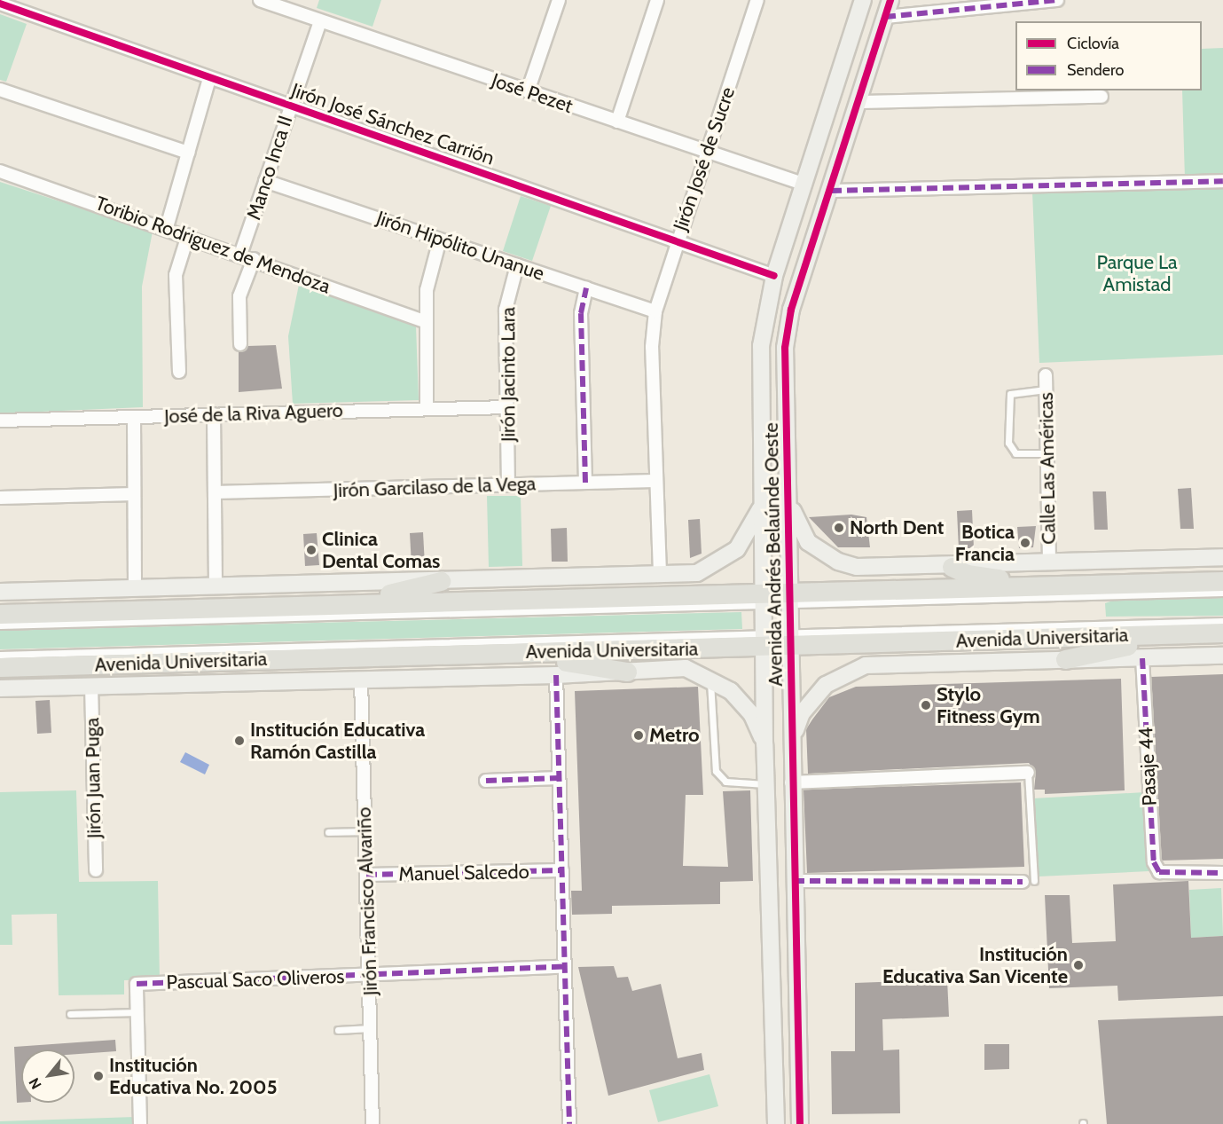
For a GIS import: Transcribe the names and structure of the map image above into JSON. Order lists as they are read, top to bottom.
{
  "streets": {
    "main road": ["Avenida Universitaria"],
    "street": [
      "José Pezet",
      "Jirón José Sánchez Carrión",
      "Jirón José de Sucre",
      "Manco Inca II",
      "Toribio Rodriguez de Mendoza",
      "Jirón Hipólito Unanue",
      "Jirón Jacinto Lara",
      "José de la Riva Aguero",
      "Calle Las Américas",
      "Jirón Garcilaso de la Vega",
      "Avenida Andrés Belaúnde Oeste",
      "Pasaje 44",
      "Jirón Juan Puga",
      "Manuel Salcedo",
      "Jirón Francisco Alvariño",
      "Pascual Saco Oliveros"
    ]
  },
  "crossings": [
    ["José Pezet", "Jirón José de Sucre"],
    ["José Pezet", "Manco Inca II"],
    ["José Pezet", "Avenida Andrés Belaúnde Oeste"],
    ["Jirón José Sánchez Carrión", "Jirón José de Sucre"],
    ["Jirón José Sánchez Carrión", "Manco Inca II"],
    ["Jirón José Sánchez Carrión", "Avenida Andrés Belaúnde Oeste"],
    ["Jirón José de Sucre", "Jirón Hipólito Unanue"],
    ["Jirón José de Sucre", "Jirón Garcilaso de la Vega"],
    ["Manco Inca II", "Toribio Rodriguez de Mendoza"],
    ["Manco Inca II", "Jirón Hipólito Unanue"],
    ["Jirón Hipólito Unanue", "Jirón Jacinto Lara"],
    ["Jirón Jacinto Lara", "José de la Riva Aguero"],
    ["Jirón Jacinto Lara", "Jirón Garcilaso de la Vega"],
    ["Avenida Andrés Belaúnde Oeste", "Avenida Universitaria"],
    ["Avenida Universitaria", "Pasaje 44"],
    ["Avenida Universitaria", "Jirón Juan Puga"],
    ["Avenida Universitaria", "Jirón Francisco Alvariño"],
    ["Manuel Salcedo", "Jirón Francisco Alvariño"],
    ["Jirón Francisco Alvariño", "Pascual Saco Oliveros"]
  ],
  "parks": ["Parque La Amistad"],
  "places": [
    "North Dent",
    "Botica Francia",
    "Clinica Dental Comas",
    "Stylo Fitness Gym",
    "Metro",
    "Institución Educativa Ramón Castilla",
    "Institución Educativa San Vicente",
    "Institución Educativa No. 2005"
  ],
  "legend": ["Ciclovía", "Sendero"],
  "north": "bottom left"
}
